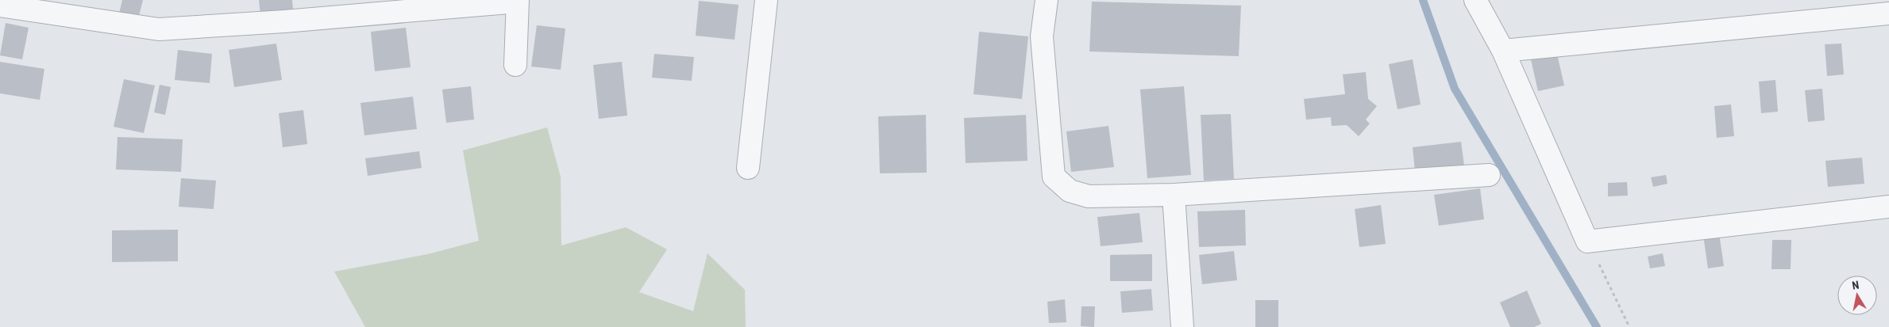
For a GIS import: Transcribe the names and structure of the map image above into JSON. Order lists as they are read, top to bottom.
{
  "north": "top"
}
